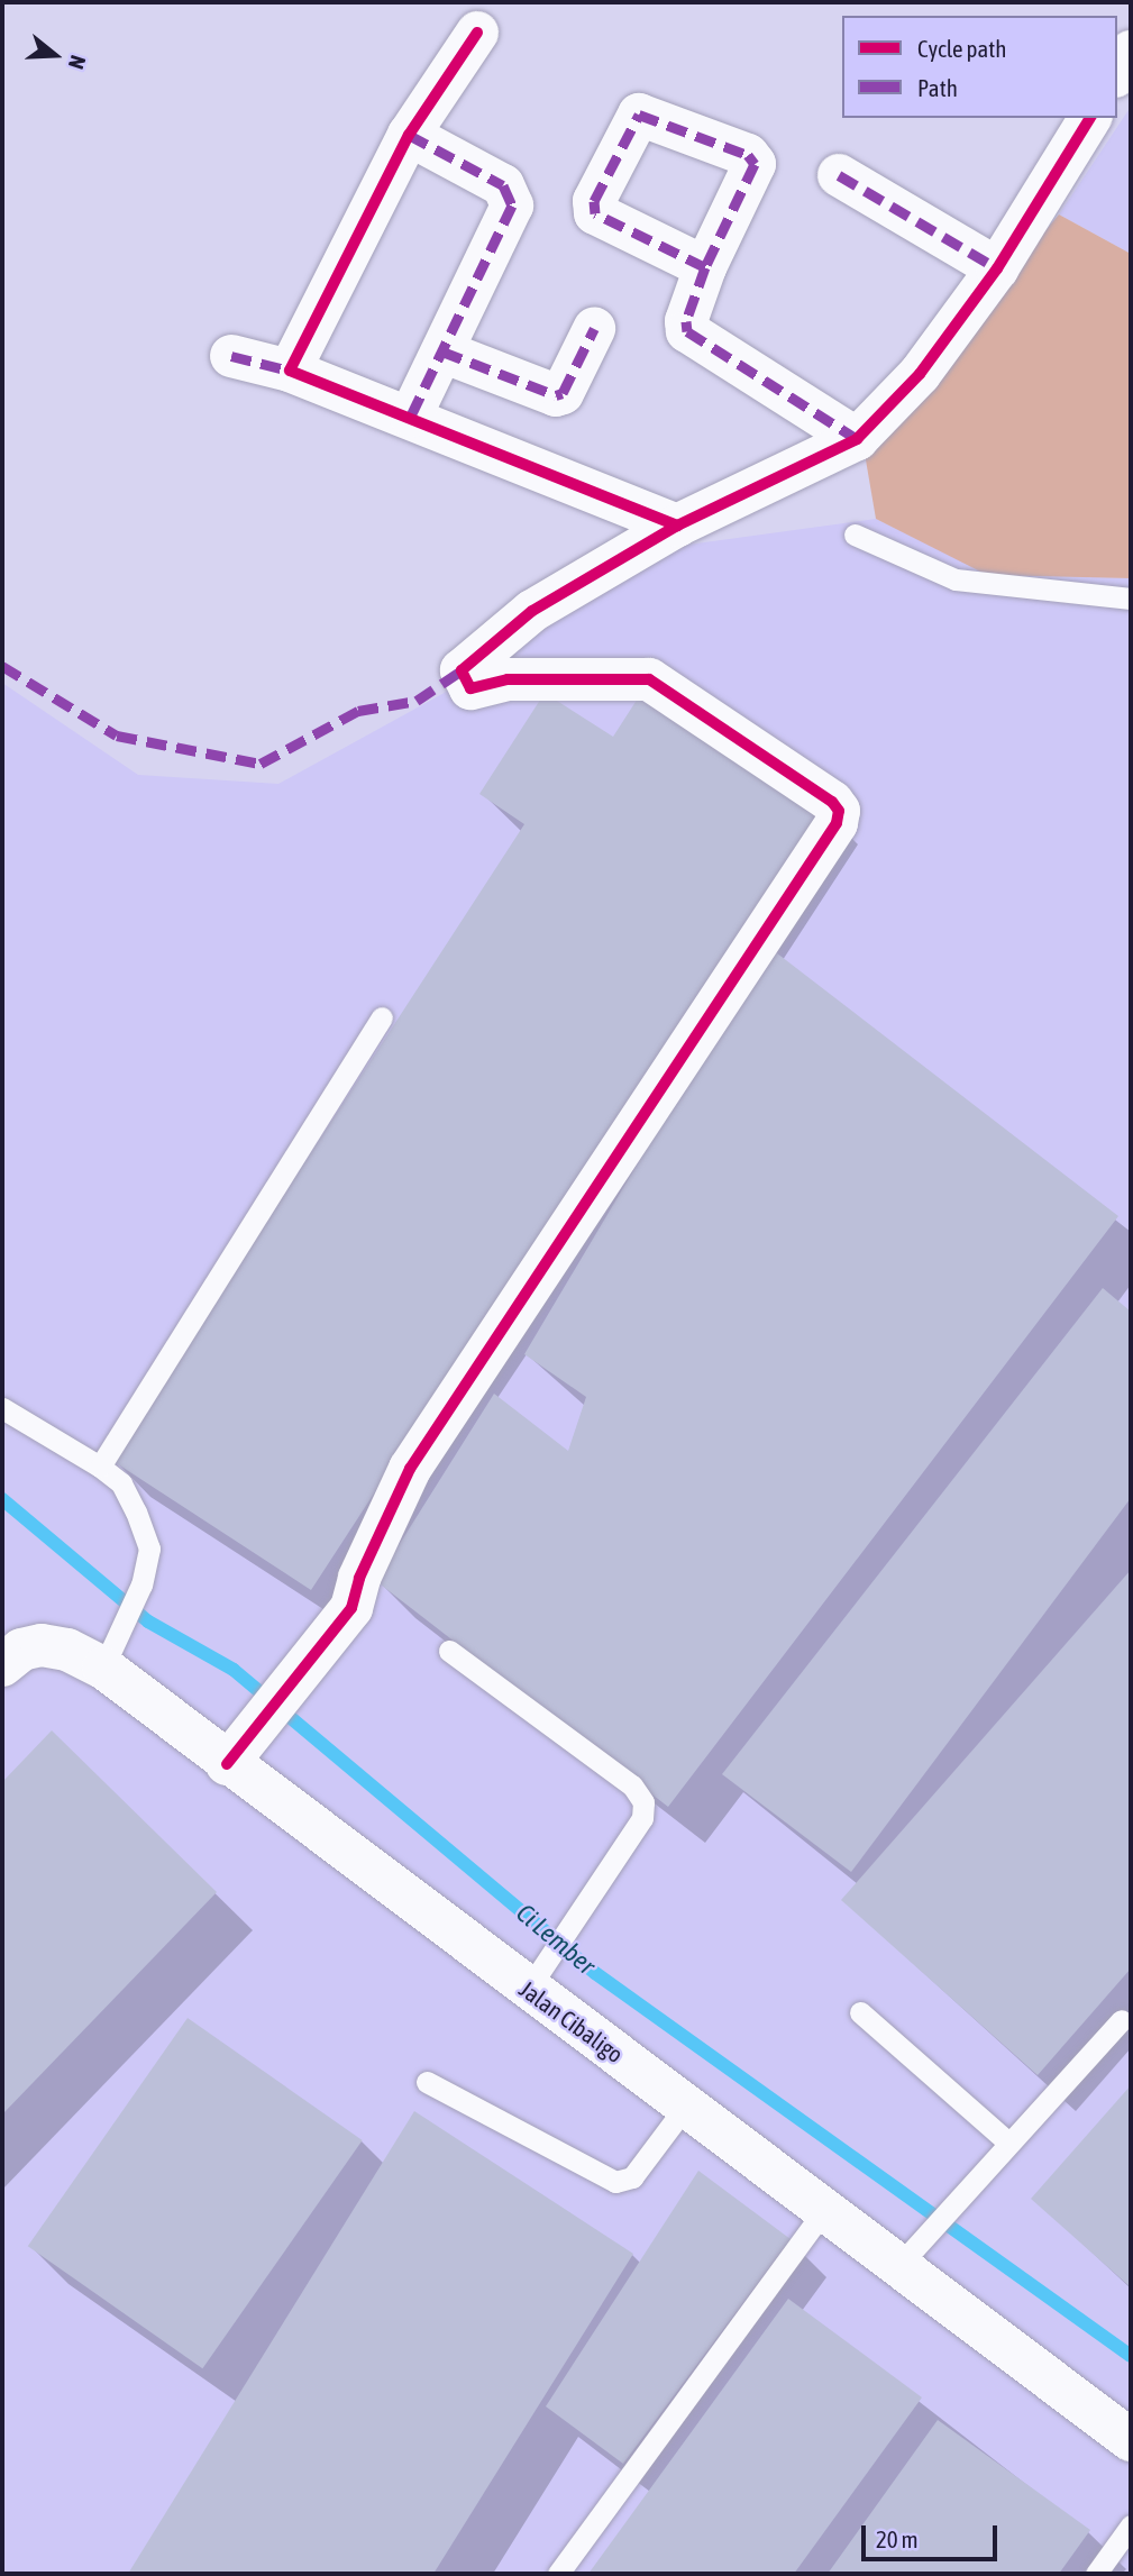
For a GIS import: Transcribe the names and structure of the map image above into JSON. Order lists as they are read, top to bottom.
{
  "streets": {
    "street": ["Jalan Cibaligo"]
  },
  "water": ["Ci Lember"],
  "legend": ["Cycle path", "Path"],
  "scale_bar": "20 m",
  "north": "right"
}
